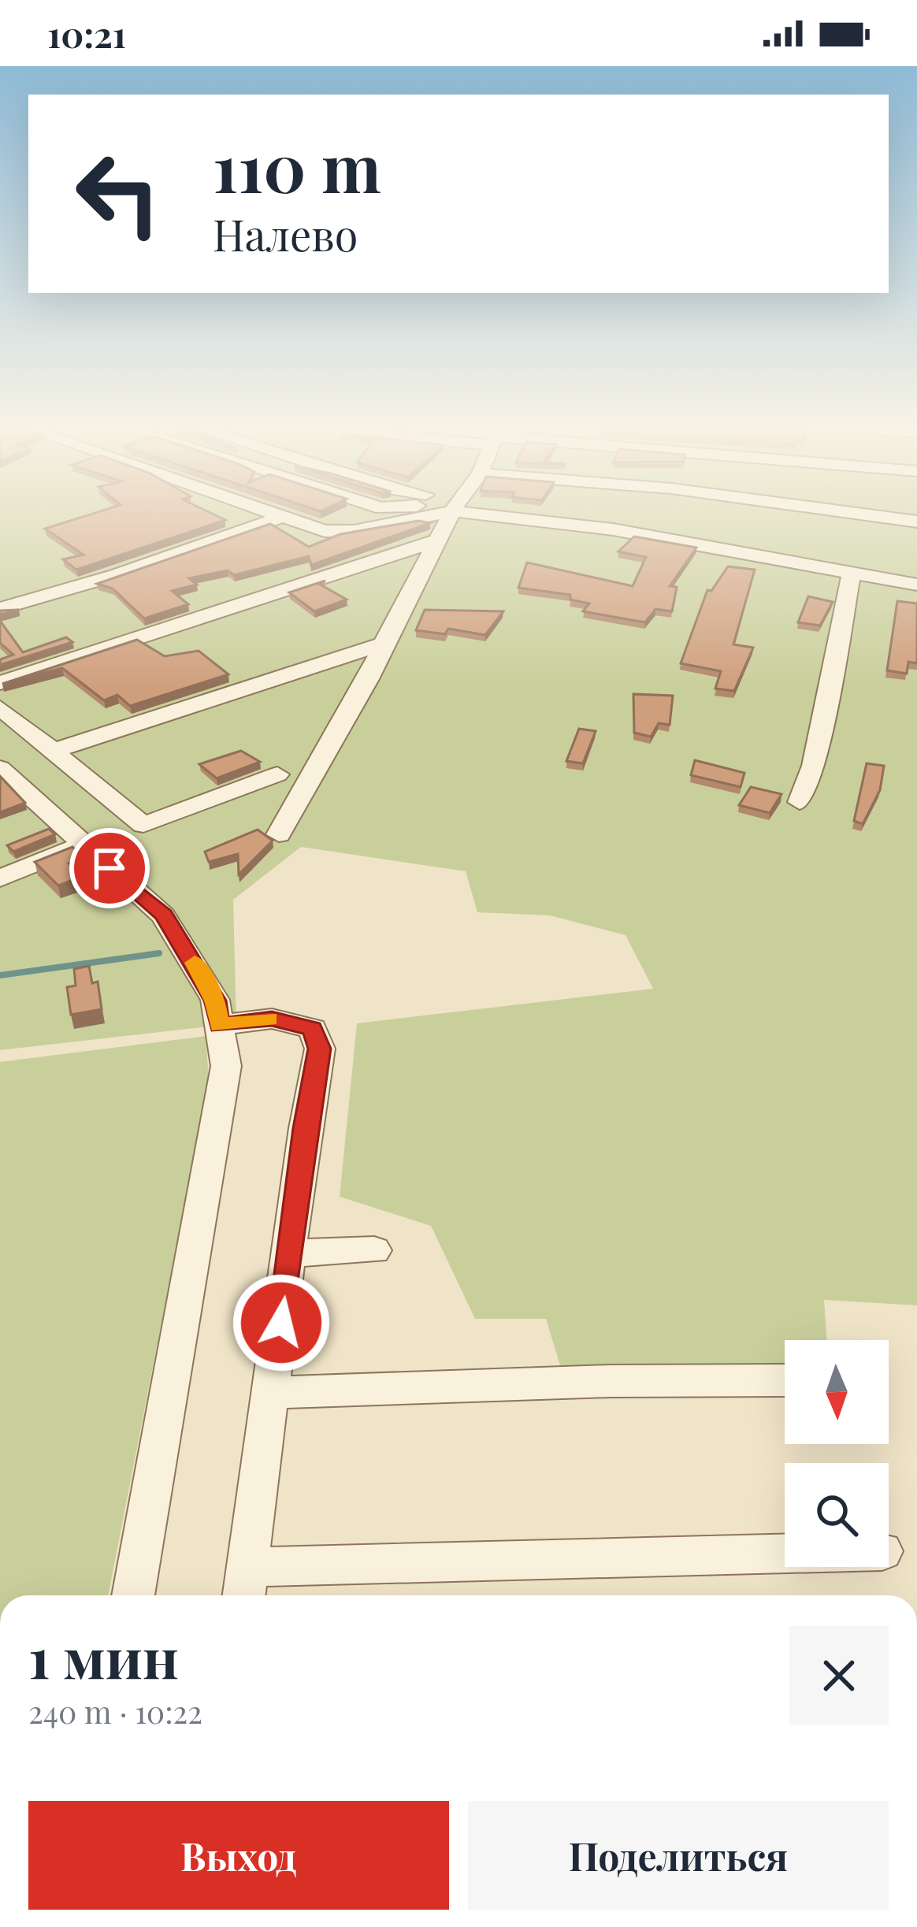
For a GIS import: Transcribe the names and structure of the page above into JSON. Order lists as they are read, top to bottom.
{
  "north": "bottom",
  "page": {
    "status": "10:21",
    "turn": ["110 m", "Налево"],
    "heading": ["1 мин", "240 m · 10:22"],
    "buttons": ["Выход", "Поделиться"]
  }
}
